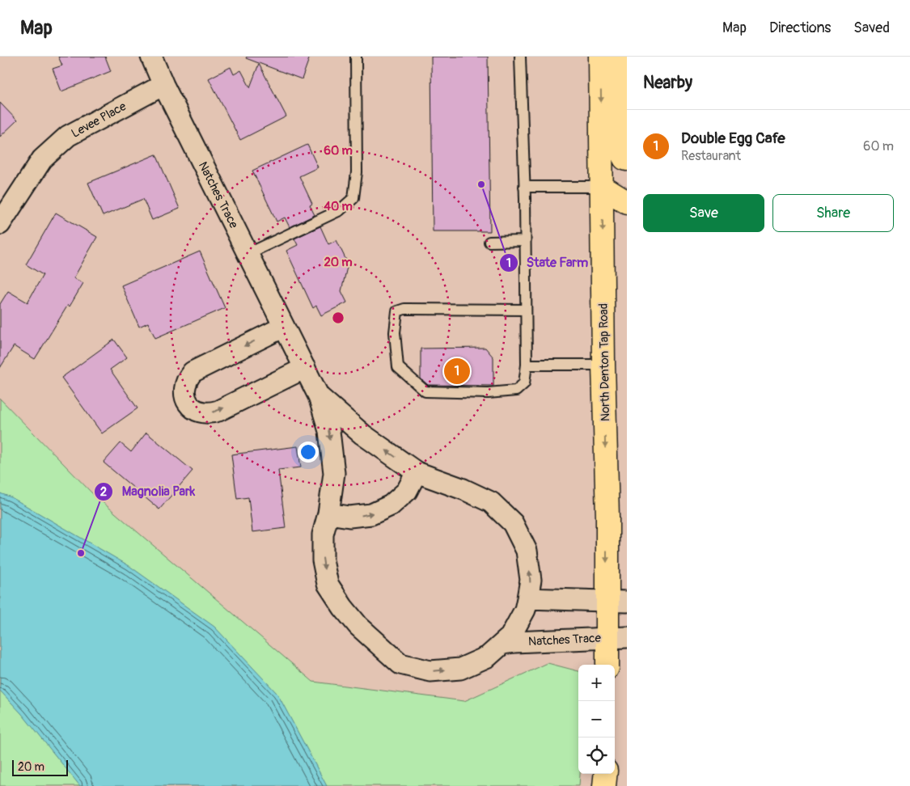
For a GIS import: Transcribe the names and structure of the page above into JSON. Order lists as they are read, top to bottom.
{
  "streets": {
    "main road": ["North Denton Tap Road"],
    "street": ["Levee Place", "Natches Trace"]
  },
  "crossings": [
    ["Levee Place", "Natches Trace"],
    ["Natches Trace", "North Denton Tap Road"]
  ],
  "one_way": ["North Denton Tap Road"],
  "places": ["State Farm", "Magnolia Park"],
  "scale_bar": "20 m",
  "page": {
    "header": "Map",
    "nav": ["Map", "Directions", "Saved"],
    "heading": "Nearby",
    "list": [
      {
        "mark": "1",
        "name": "Double Egg Cafe",
        "note": "Restaurant",
        "value": "60 m"
      }
    ],
    "buttons": ["Save", "Share"],
    "pins": "1",
    "map_buttons": ["+", "−"],
    "scale": "20 m"
  },
  "rings": ["60 m", "40 m", "20 m"]
}
